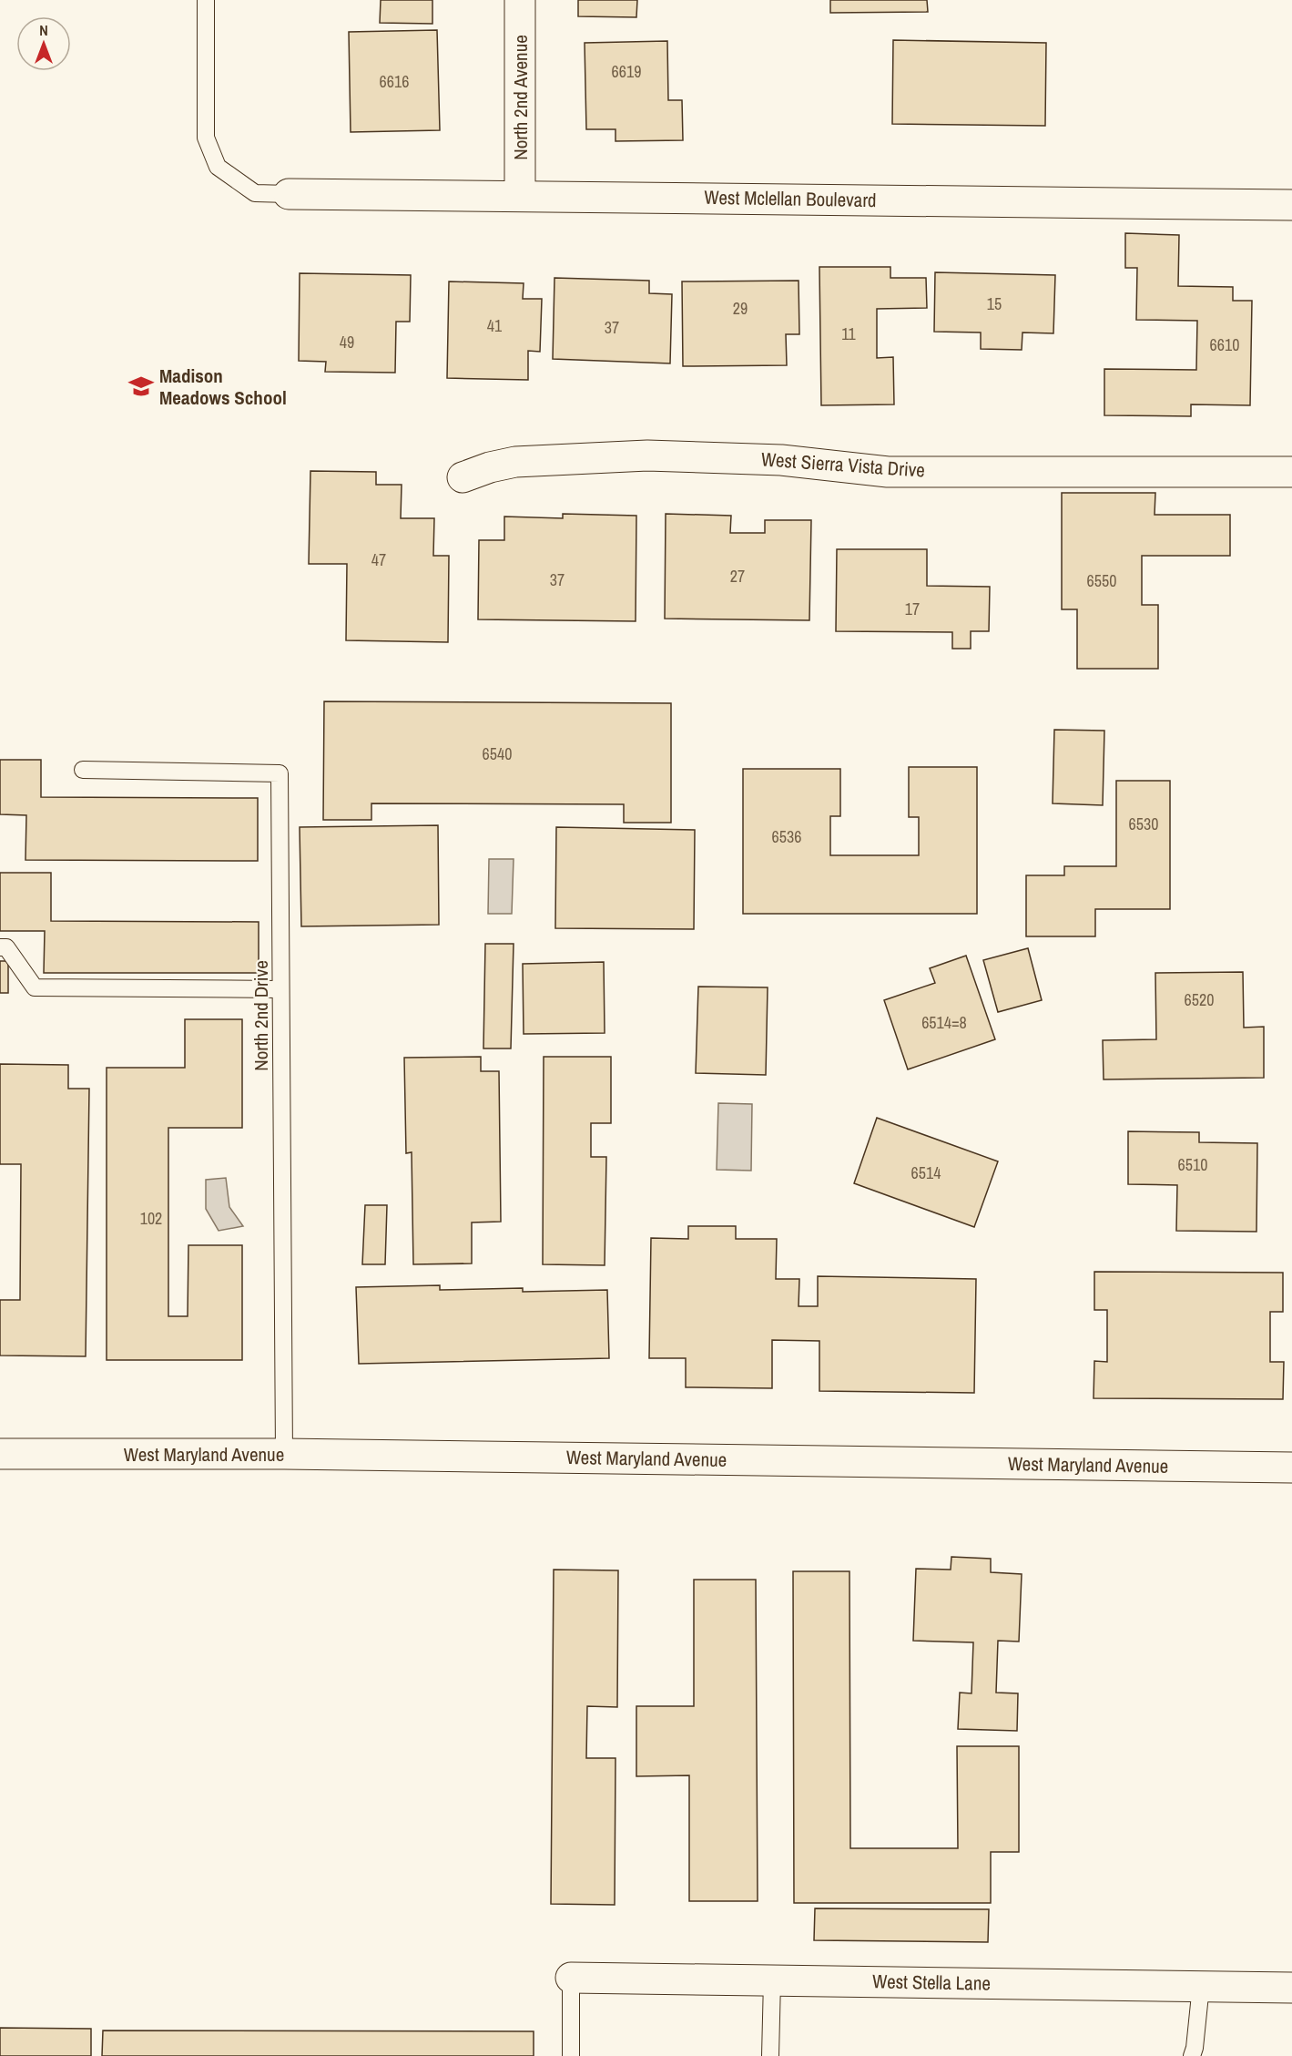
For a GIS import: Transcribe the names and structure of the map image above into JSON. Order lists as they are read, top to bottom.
{
  "streets": {
    "street": [
      "North 2nd Avenue",
      "West Mclellan Boulevard",
      "West Sierra Vista Drive",
      "West Maryland Avenue",
      "West Stella Lane"
    ],
    "lane": ["North 2nd Drive"]
  },
  "crossings": [
    ["North 2nd Avenue", "West Mclellan Boulevard"],
    ["North 2nd Drive", "West Maryland Avenue"]
  ],
  "places": {
    "school or university": ["Madison Meadows School"]
  },
  "house_numbers": [
    "6619",
    "6616",
    "15",
    "29",
    "41",
    "37",
    "11",
    "49",
    "6610",
    "47",
    "27",
    "37",
    "6550",
    "17",
    "6540",
    "6530",
    "6536",
    "6520",
    "6514=8",
    "6510",
    "6514",
    "102"
  ],
  "north": "top"
}
